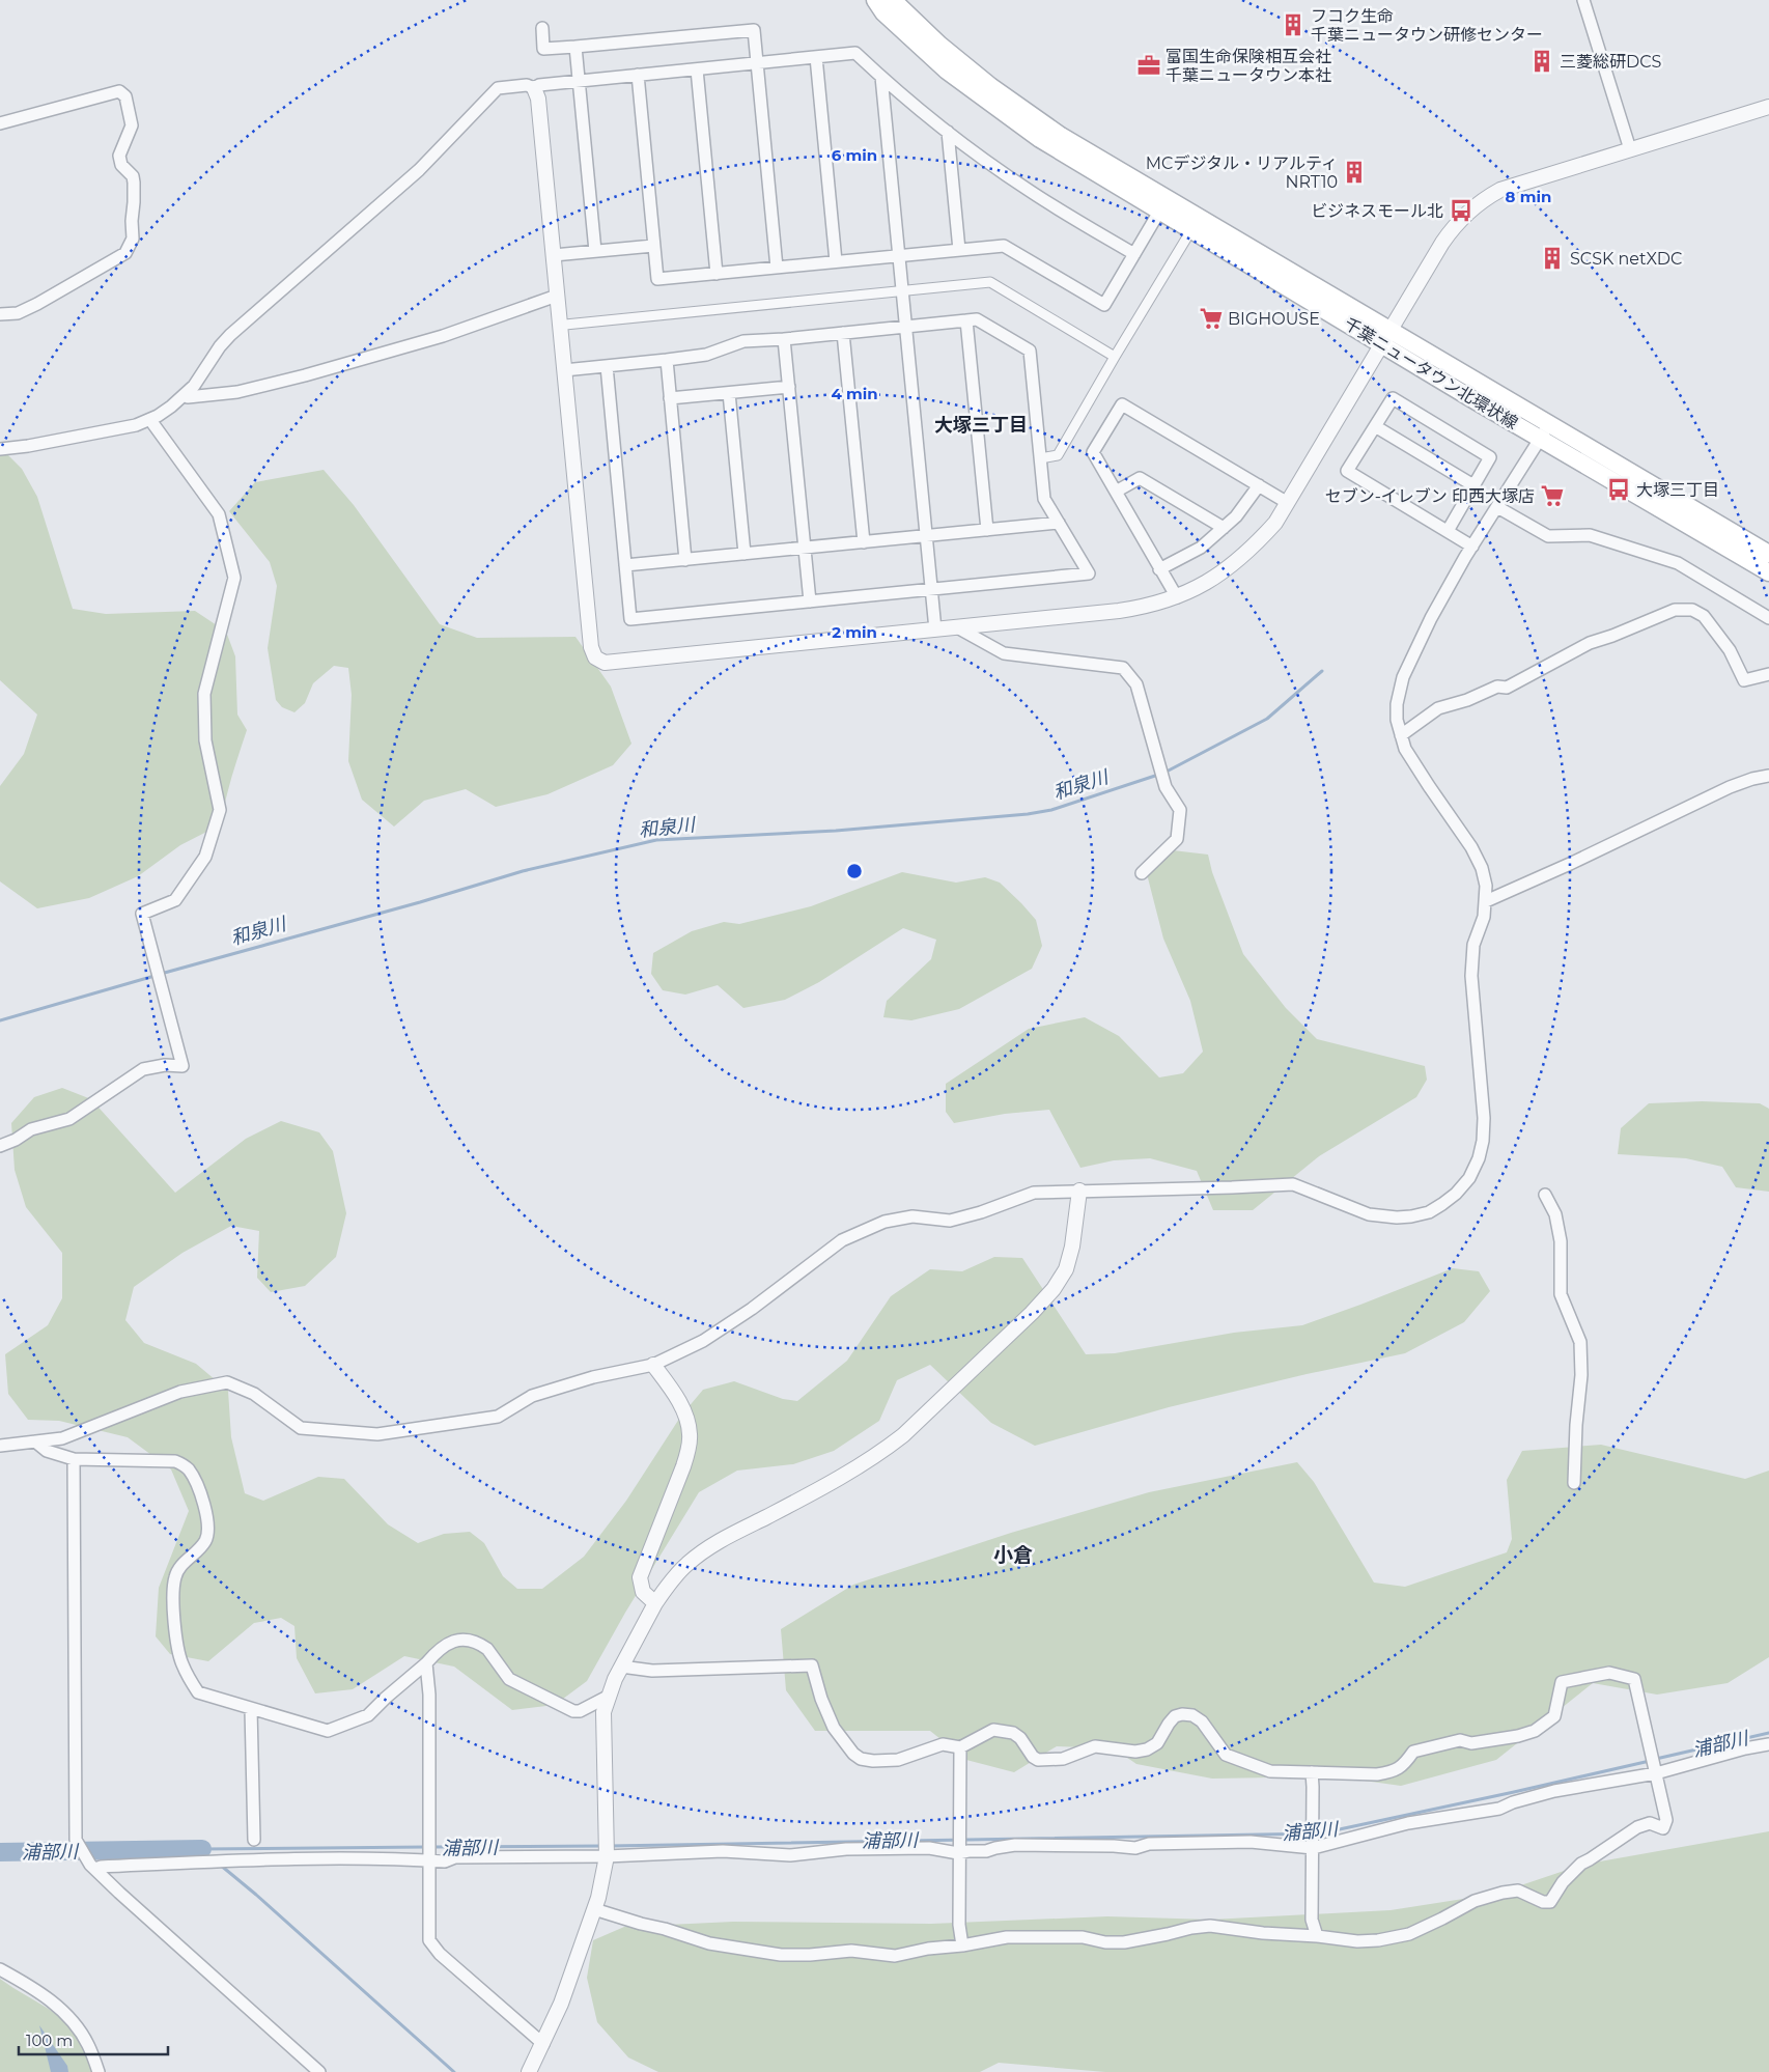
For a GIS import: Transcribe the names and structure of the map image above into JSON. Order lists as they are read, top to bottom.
{
  "streets": {
    "main road": ["千葉ニュータウン北環状線"]
  },
  "districts": ["大塚三丁目", "小倉"],
  "water": ["和泉川", "浦部川"],
  "places": {
    "building": [
      "フコク生命 千葉ニュータウン研修センター",
      "三菱総研DCS",
      "MCデジタル・リアルティ NRT10",
      "SCSK netXDC"
    ],
    "office": ["富国生命保険相互会社 千葉ニュータウン本社"],
    "bus stop": ["ビジネスモール北", "大塚三丁目"],
    "supermarket": ["BIGHOUSE", "セブン-イレブン 印西大塚店"]
  },
  "scale_bar": "100 m",
  "rings": [
    "6 min",
    "8 min",
    "4 min",
    "2 min"
  ]
}
